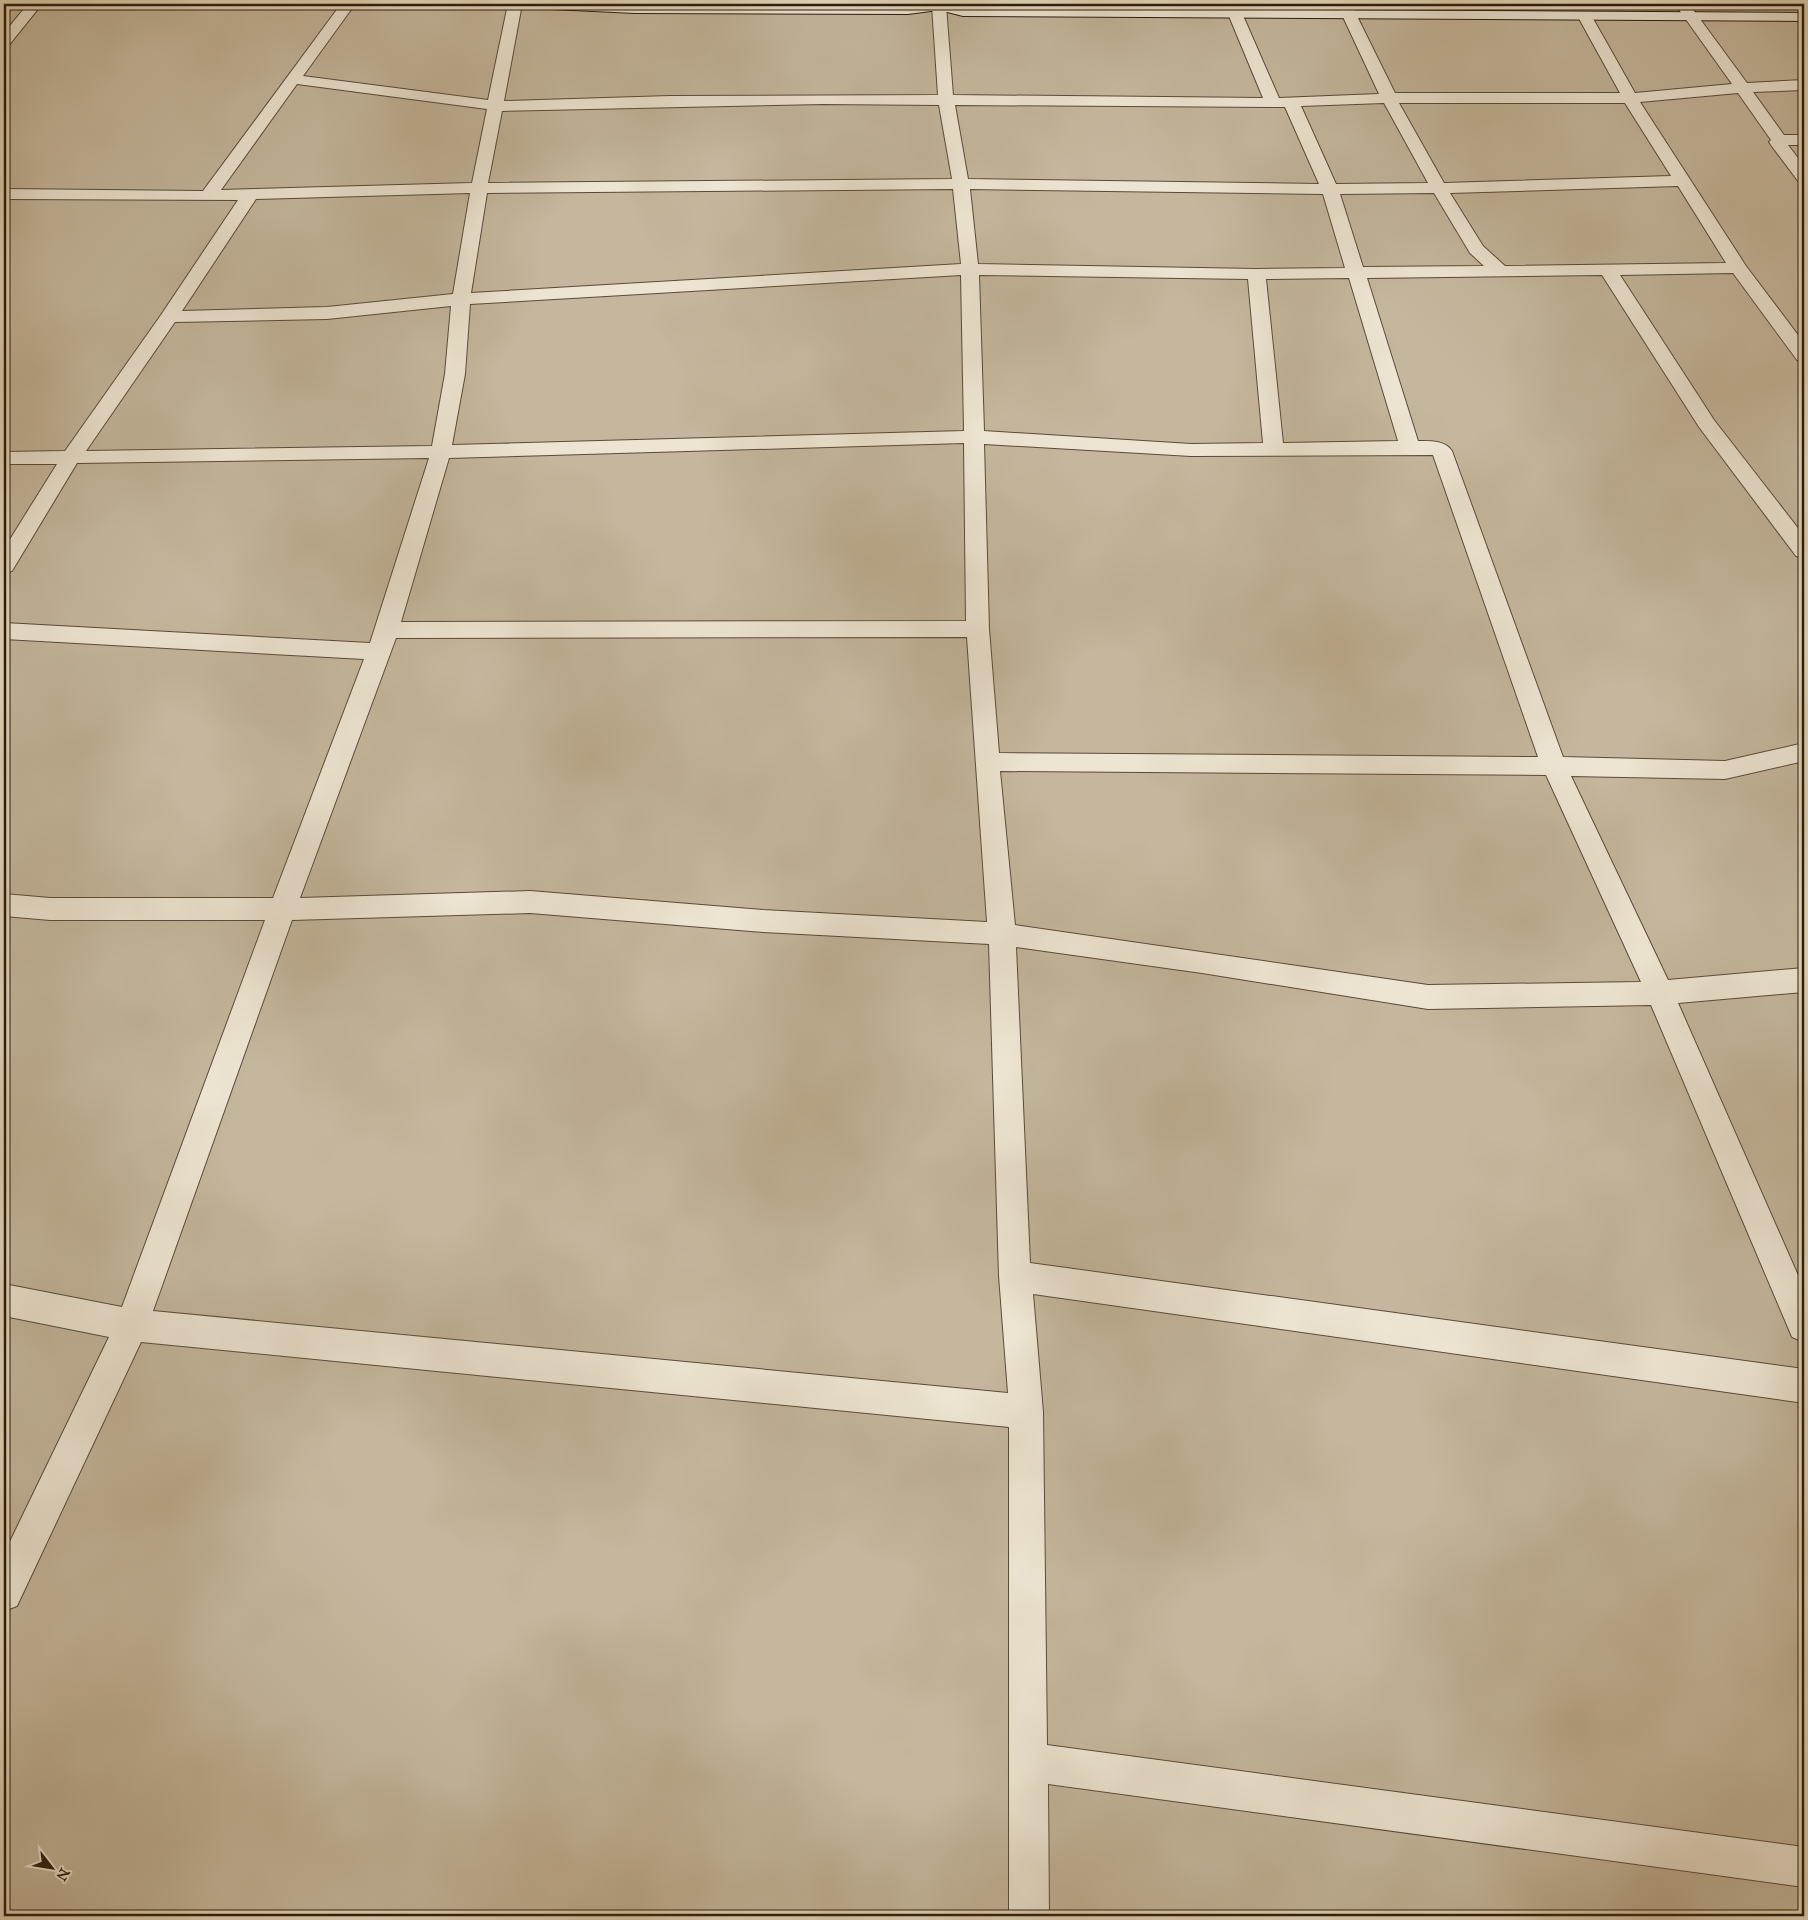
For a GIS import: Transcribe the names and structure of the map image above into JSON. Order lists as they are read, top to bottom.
{
  "north": "bottom right"
}
